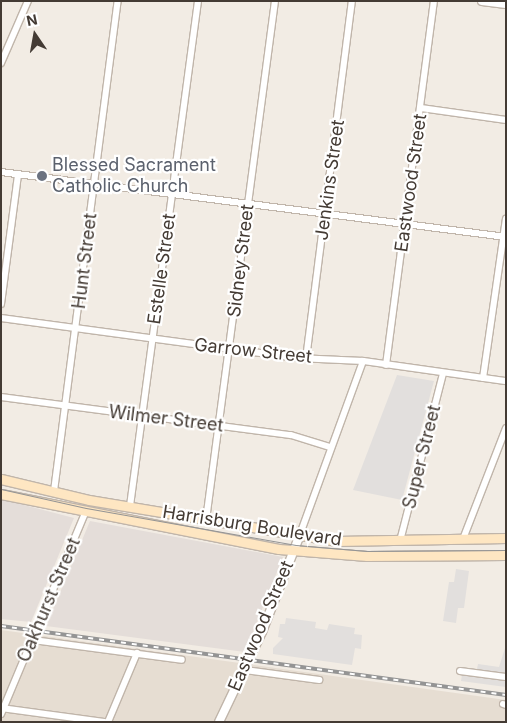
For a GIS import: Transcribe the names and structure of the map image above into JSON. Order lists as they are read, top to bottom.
{
  "streets": {
    "main road": ["Harrisburg Boulevard"],
    "street": [
      "Jenkins Street",
      "Eastwood Street",
      "Hunt Street",
      "Sidney Street",
      "Estelle Street",
      "Garrow Street",
      "Wilmer Street",
      "Super Street",
      "Oakhurst Street"
    ]
  },
  "crossings": [
    ["Jenkins Street", "Garrow Street"],
    ["Eastwood Street", "Garrow Street"],
    ["Eastwood Street", "Wilmer Street"],
    ["Eastwood Street", "Harrisburg Boulevard"],
    ["Hunt Street", "Garrow Street"],
    ["Hunt Street", "Wilmer Street"],
    ["Hunt Street", "Harrisburg Boulevard"],
    ["Sidney Street", "Garrow Street"],
    ["Sidney Street", "Wilmer Street"],
    ["Sidney Street", "Harrisburg Boulevard"],
    ["Estelle Street", "Garrow Street"],
    ["Estelle Street", "Wilmer Street"],
    ["Estelle Street", "Harrisburg Boulevard"],
    ["Garrow Street", "Super Street"],
    ["Super Street", "Harrisburg Boulevard"],
    ["Harrisburg Boulevard", "Oakhurst Street"]
  ],
  "places": ["Blessed Sacrament Catholic Church"],
  "north": "top"
}
